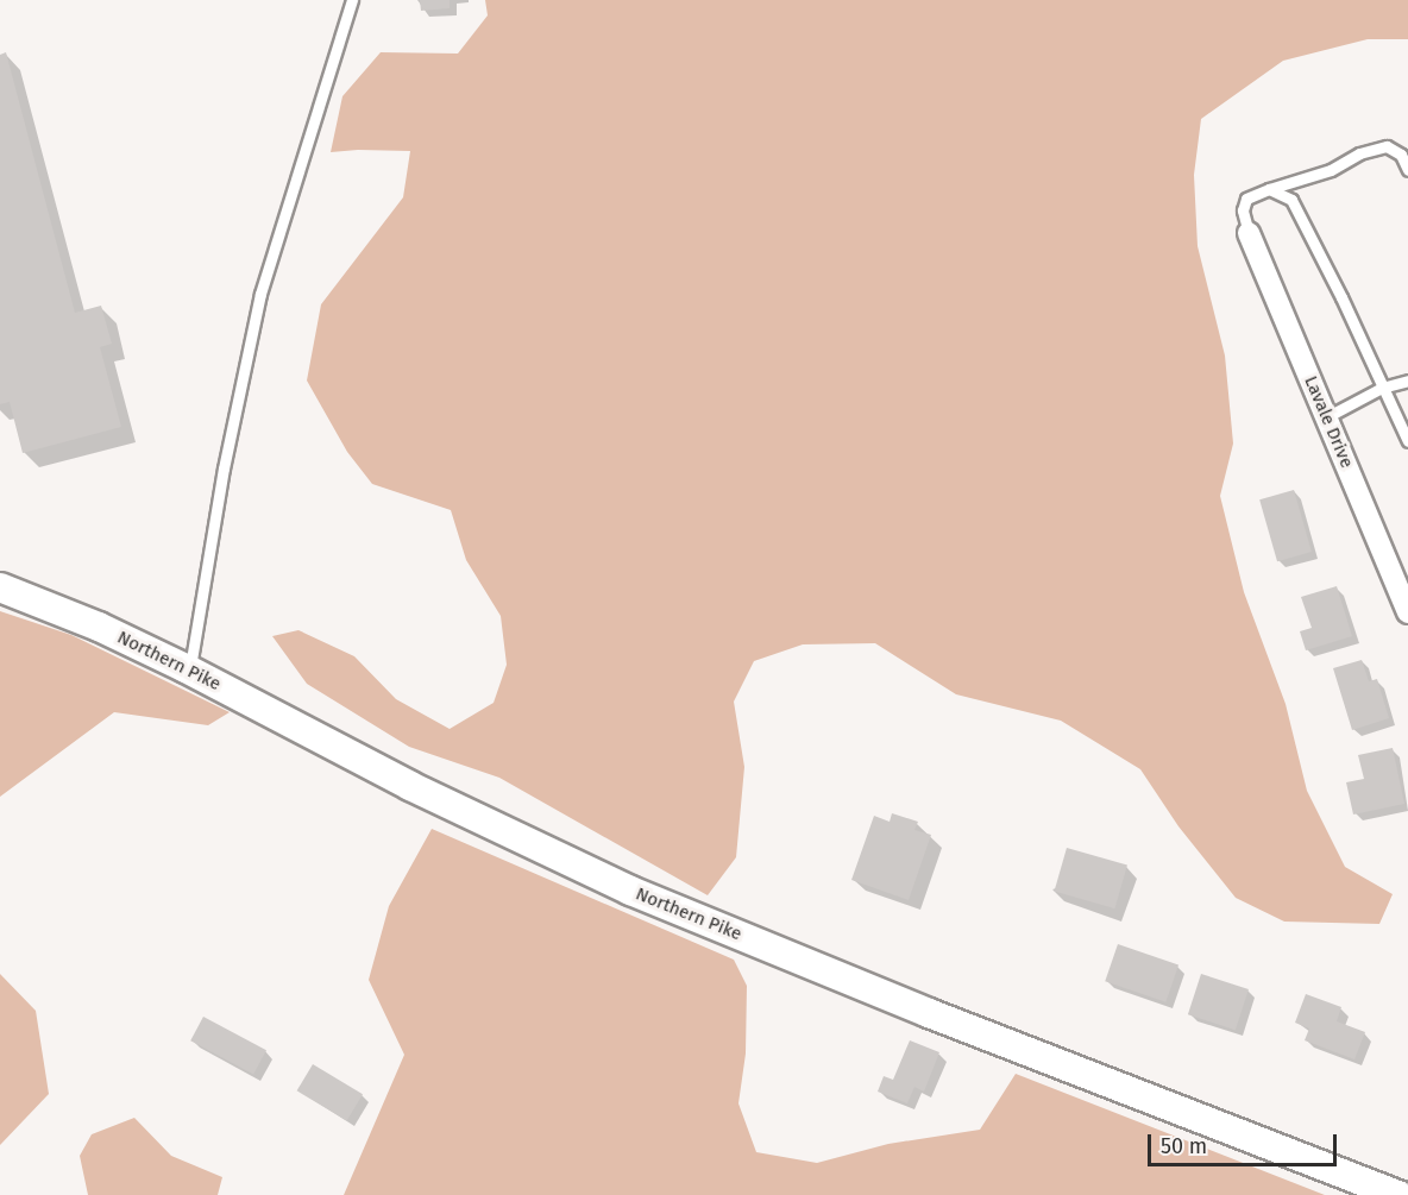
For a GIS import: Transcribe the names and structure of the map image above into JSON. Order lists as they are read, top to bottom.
{
  "streets": {
    "main road": ["Northern Pike"],
    "street": ["Lavale Drive"]
  },
  "scale_bar": "50 m"
}
